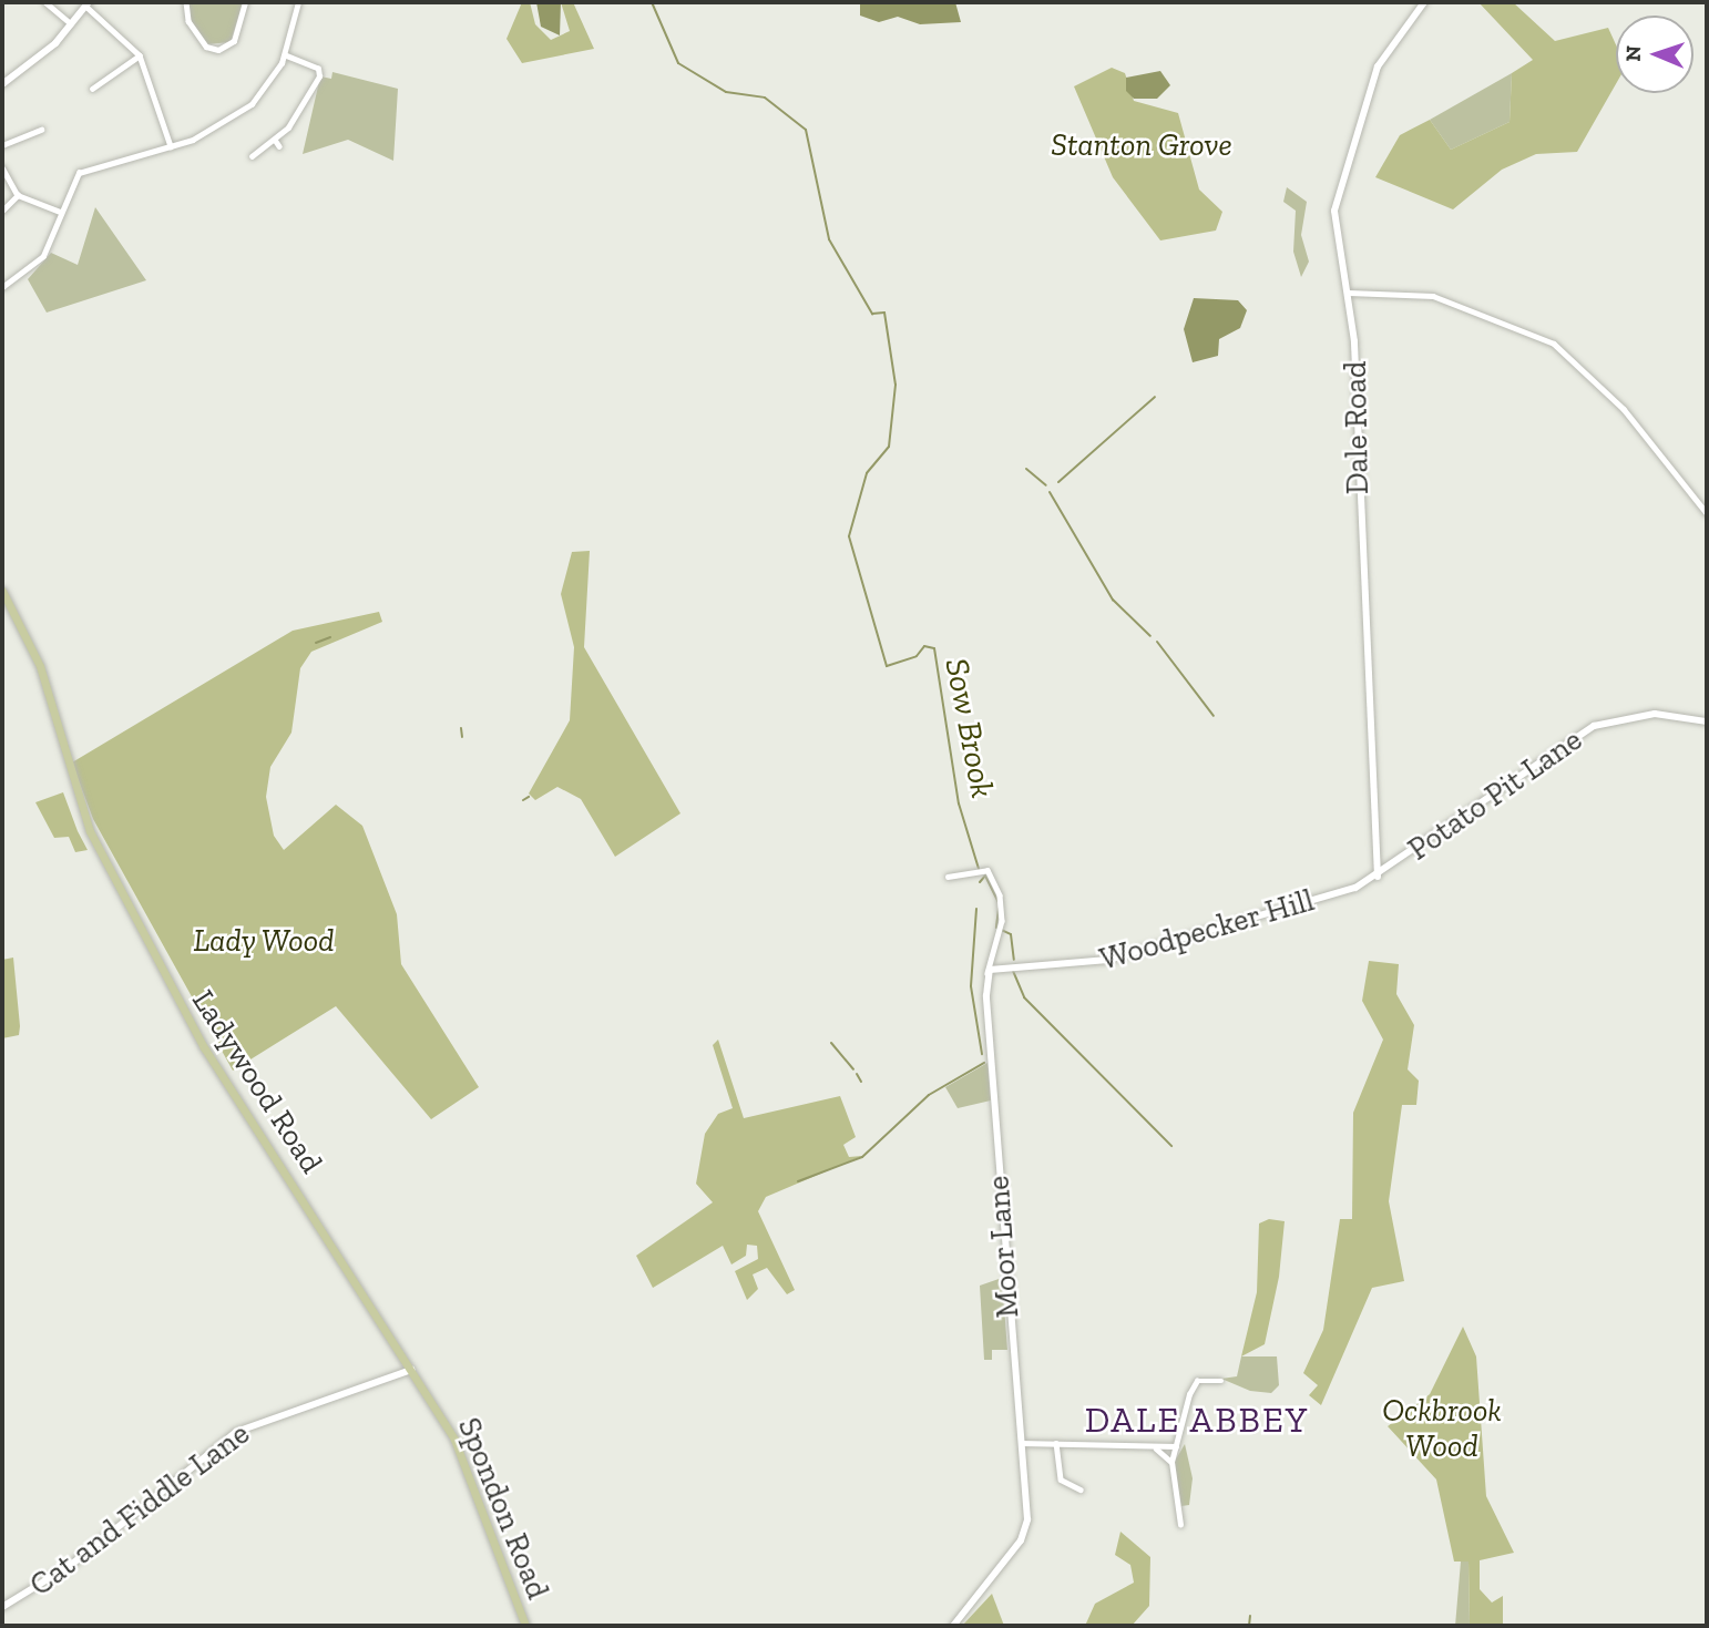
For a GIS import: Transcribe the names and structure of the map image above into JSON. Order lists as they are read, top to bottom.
{
  "streets": {
    "main road": ["Ladywood Road", "Spondon Road"],
    "street": [
      "Dale Road",
      "Potato Pit Lane",
      "Woodpecker Hill",
      "Moor Lane",
      "Cat and Fiddle Lane"
    ]
  },
  "crossings": [
    ["Dale Road", "Potato Pit Lane"],
    ["Dale Road", "Woodpecker Hill"],
    ["Potato Pit Lane", "Woodpecker Hill"],
    ["Woodpecker Hill", "Moor Lane"],
    ["Ladywood Road", "Spondon Road"],
    ["Ladywood Road", "Cat and Fiddle Lane"],
    ["Spondon Road", "Cat and Fiddle Lane"]
  ],
  "districts": ["DALE ABBEY"],
  "water": ["Sow Brook"],
  "parks": ["Stanton Grove", "Lady Wood", "Ockbrook Wood"],
  "north": "left"
}
